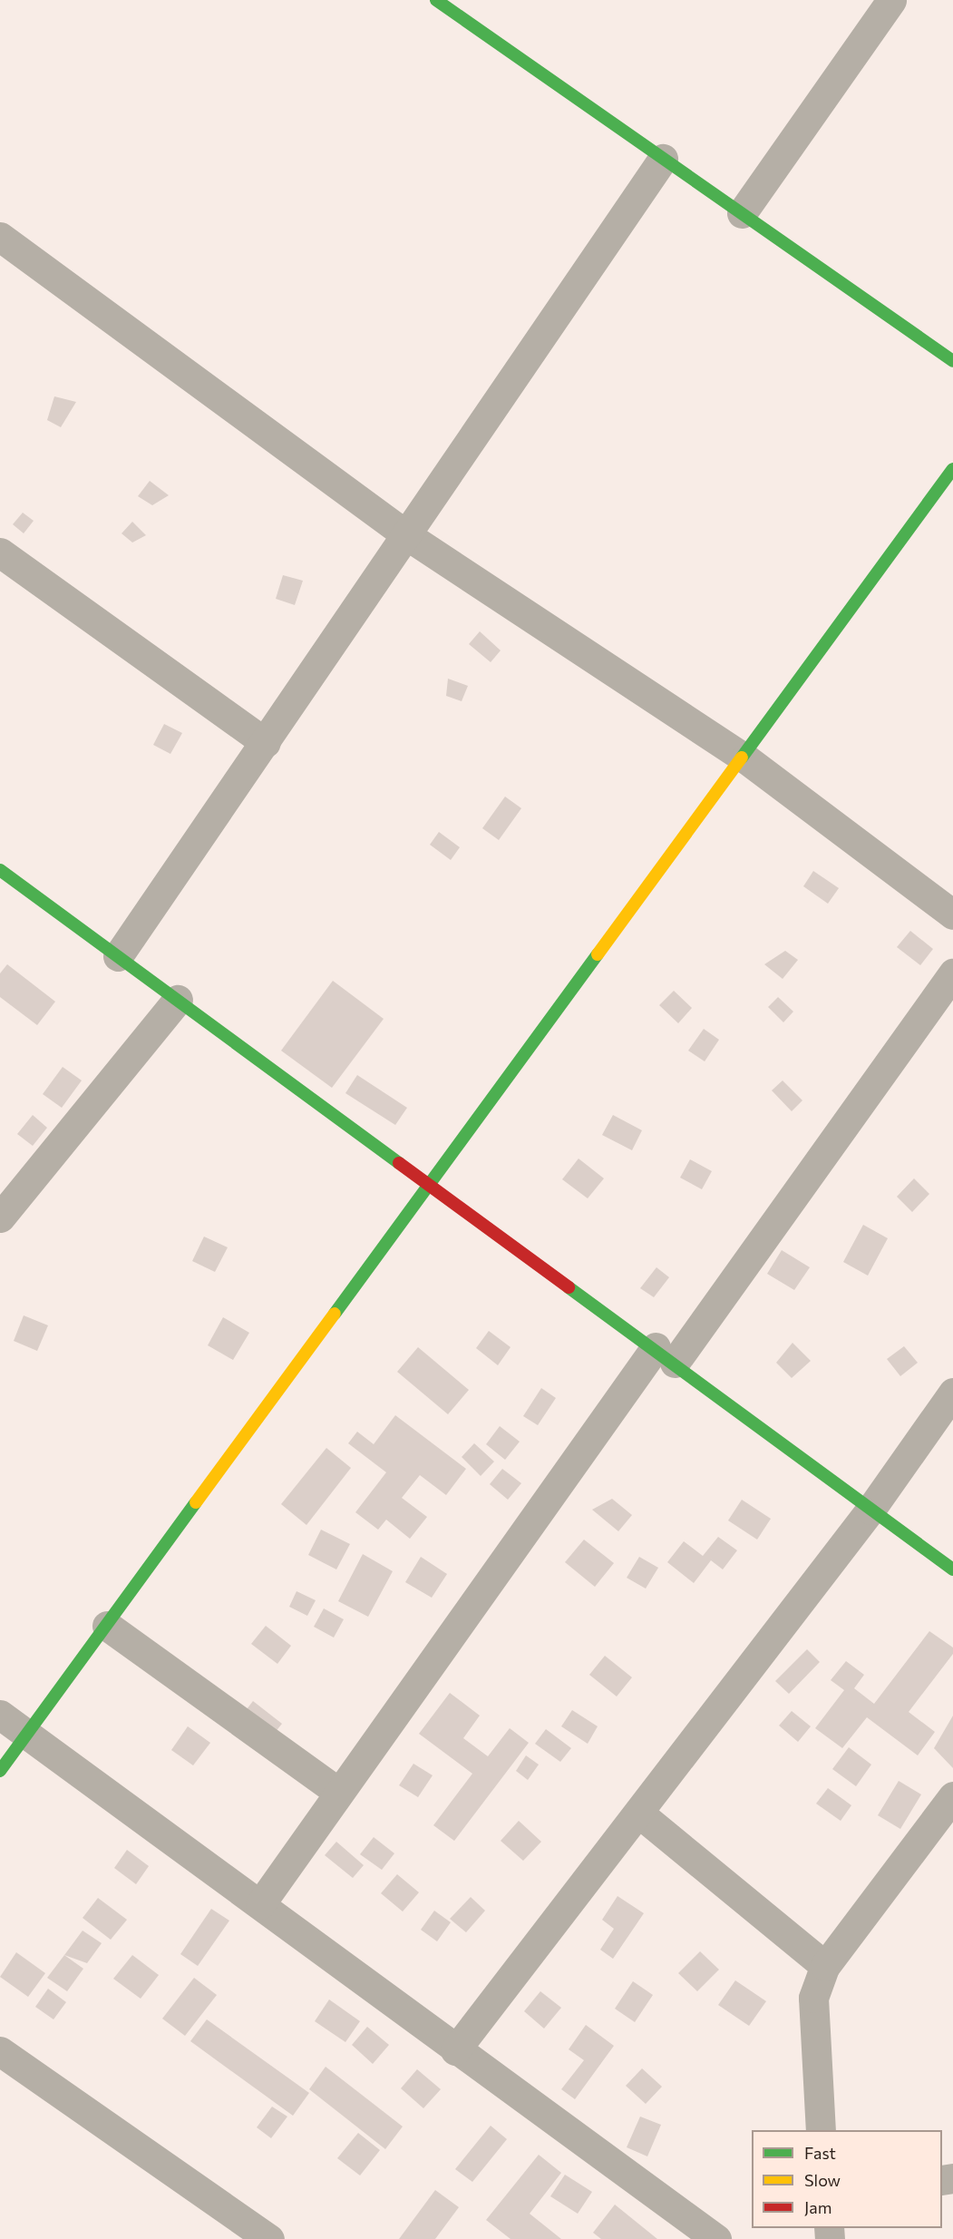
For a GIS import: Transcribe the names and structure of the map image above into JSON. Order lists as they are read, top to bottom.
{
  "legend": ["Fast", "Slow", "Jam"]
}
